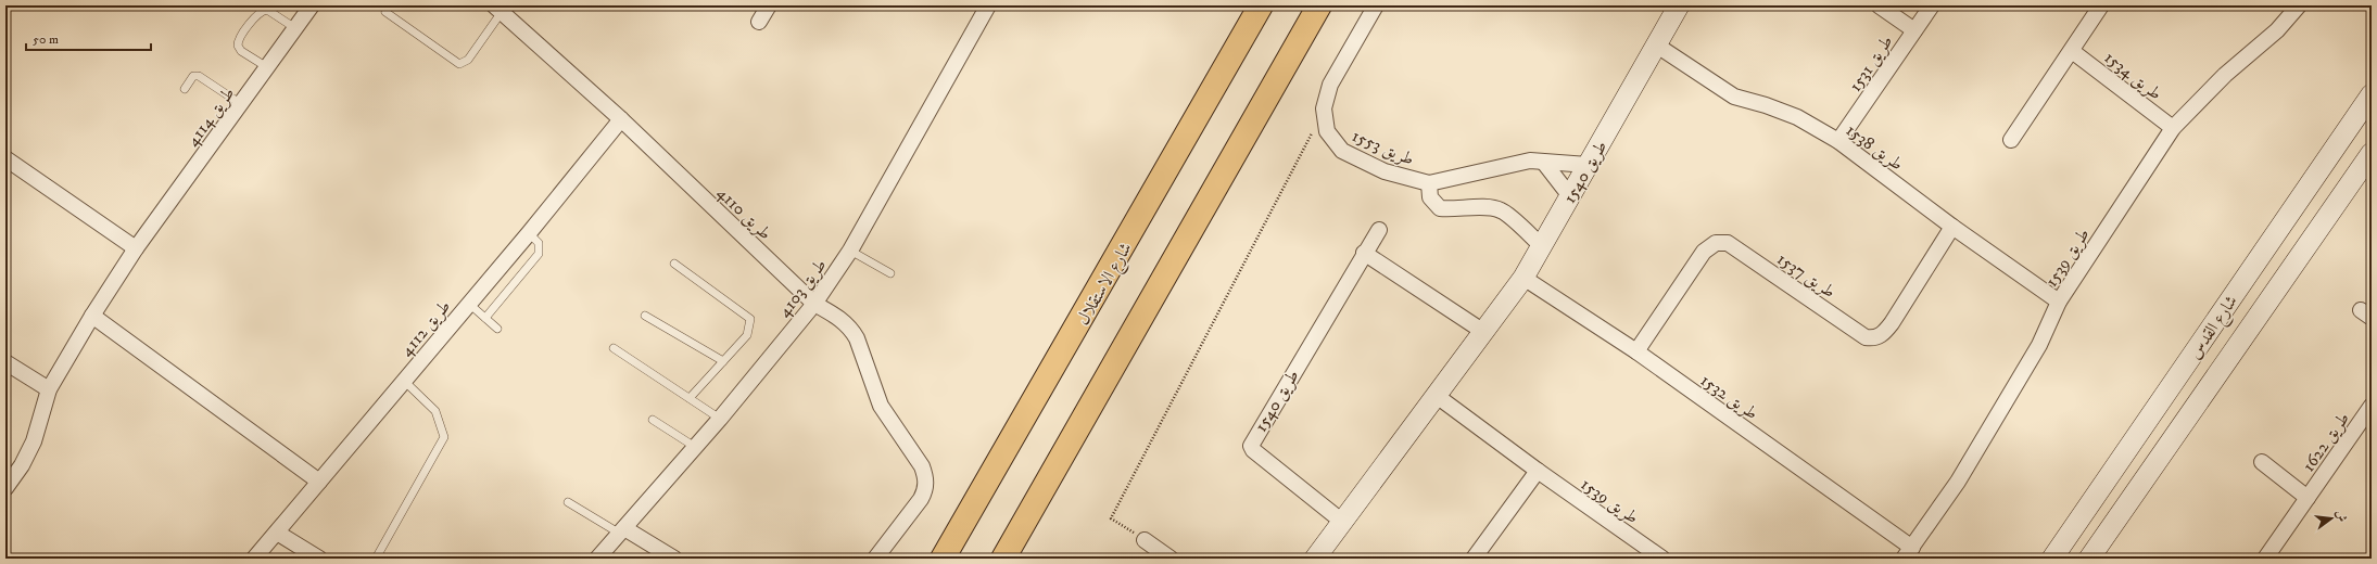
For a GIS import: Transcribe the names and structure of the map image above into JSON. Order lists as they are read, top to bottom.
{
  "streets": {
    "main road": ["طريق 1540", "شارع الاستقلال", "شارع القدس"],
    "street": [
      "طريق 1531",
      "طريق 1534",
      "طريق 4114",
      "طريق 1553",
      "طريق 1538",
      "طريق 4110",
      "طريق 1539",
      "طريق 1537",
      "طريق 4103",
      "طريق 4112",
      "طريق 1532",
      "طريق 1622"
    ]
  },
  "crossings": [
    ["طريق 1531", "طريق 1538"],
    ["طريق 1534", "طريق 1539"],
    ["طريق 1553", "طريق 1540"],
    ["طريق 1538", "طريق 1540"],
    ["طريق 1538", "طريق 1539"],
    ["طريق 1538", "طريق 1537"],
    ["طريق 1540", "طريق 1539"],
    ["طريق 1540", "طريق 1532"],
    ["طريق 4110", "طريق 4103"],
    ["طريق 4110", "طريق 4112"],
    ["طريق 1539", "طريق 1532"],
    ["طريق 1537", "طريق 1532"]
  ],
  "scale_bar": "50 m",
  "north": "right"
}
